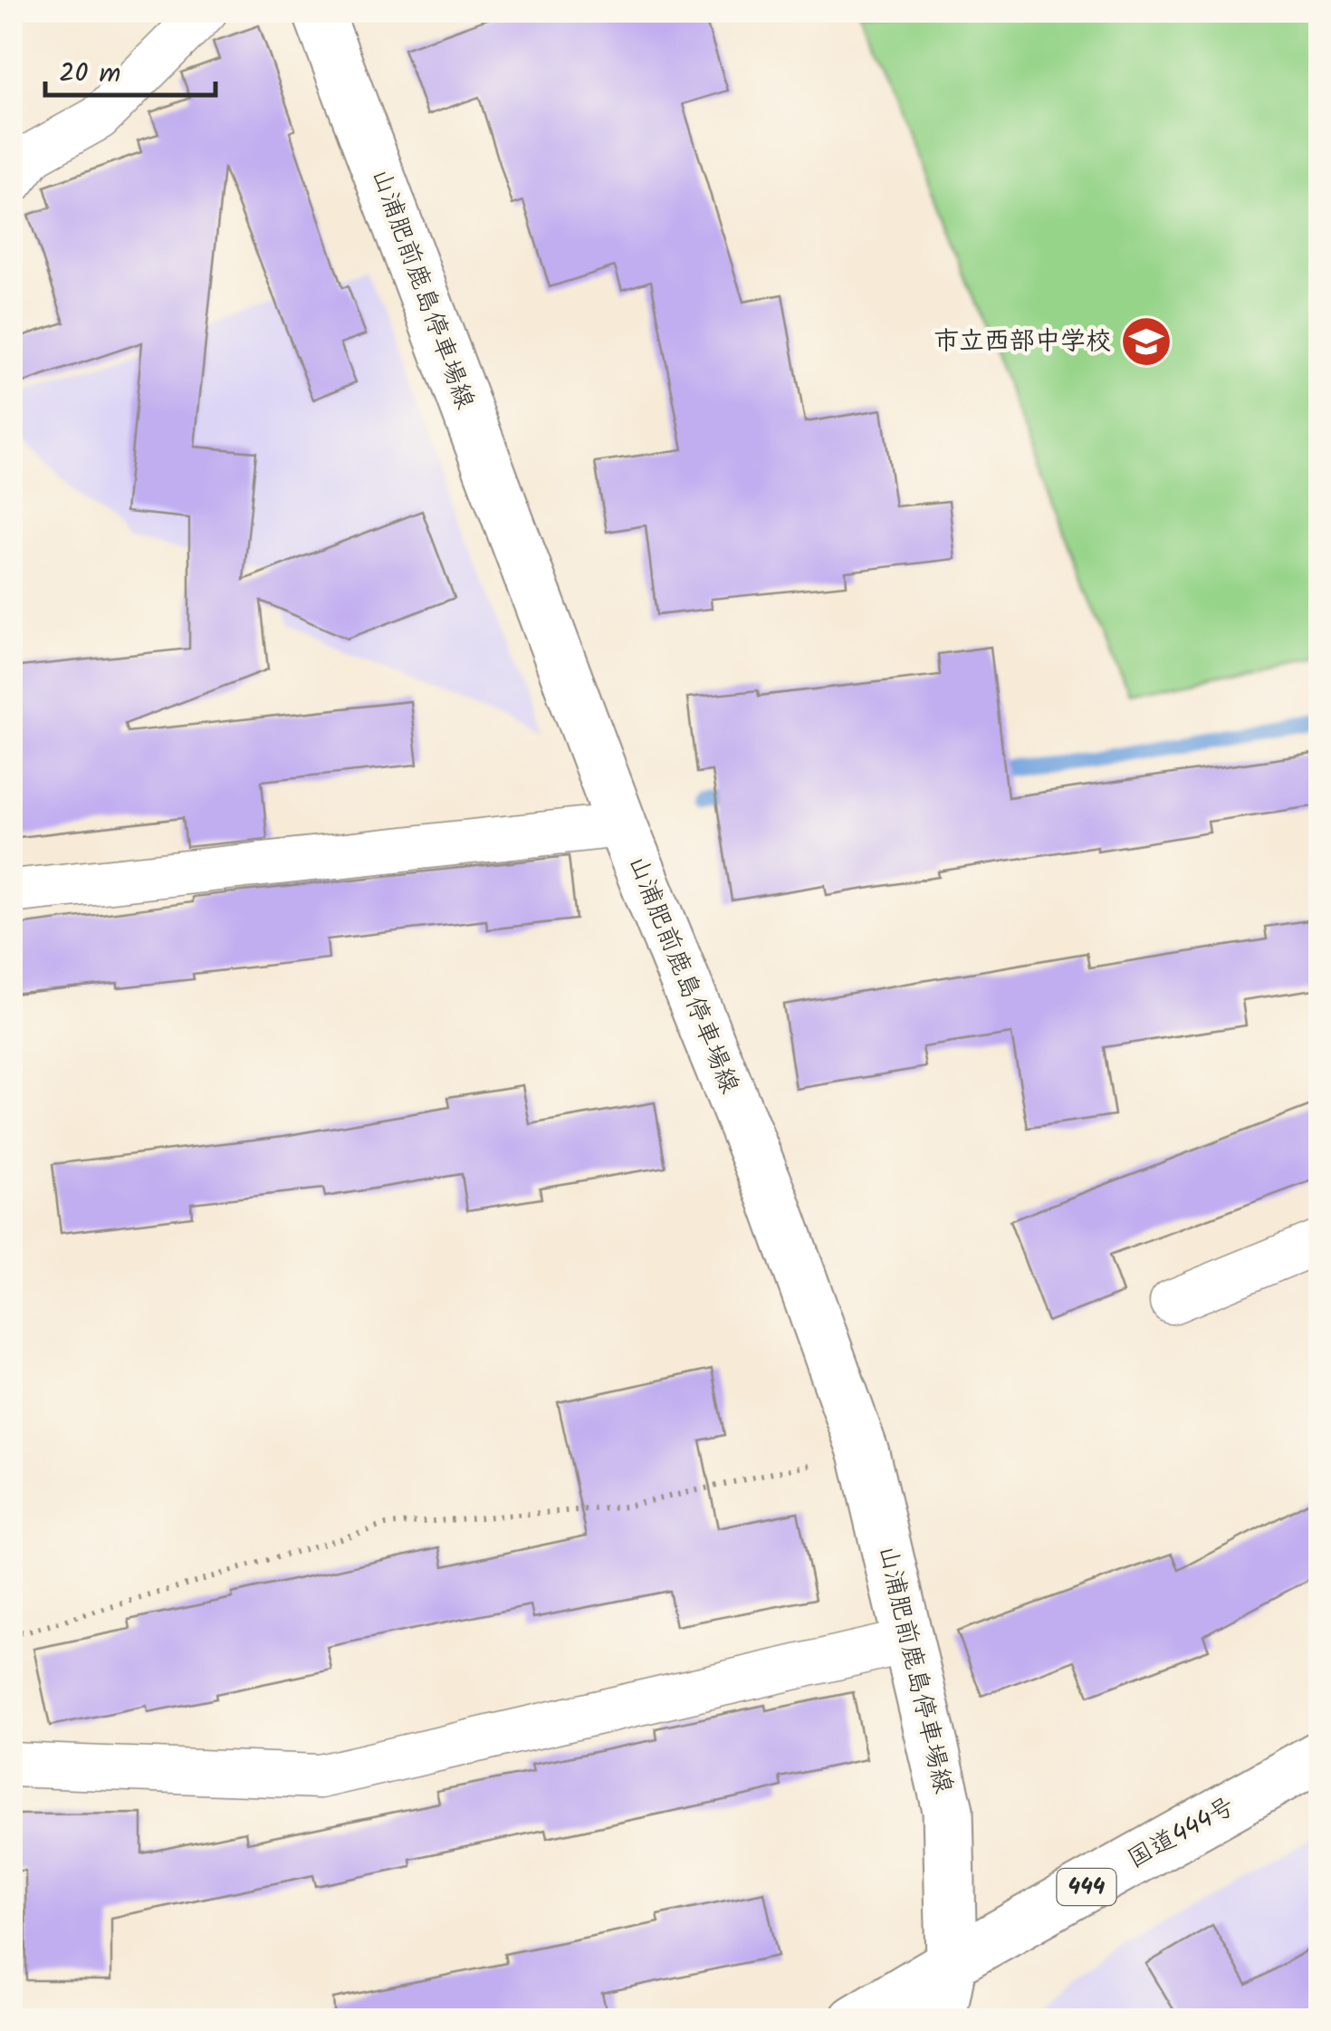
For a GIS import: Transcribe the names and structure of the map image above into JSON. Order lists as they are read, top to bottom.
{
  "streets": {
    "main road": ["山浦肥前鹿島停車場線", "国道444号", "444"]
  },
  "crossings": [
    ["山浦肥前鹿島停車場線", "国道444号"]
  ],
  "places": {
    "school or university": ["市立西部中学校"]
  },
  "scale_bar": "20 m"
}
